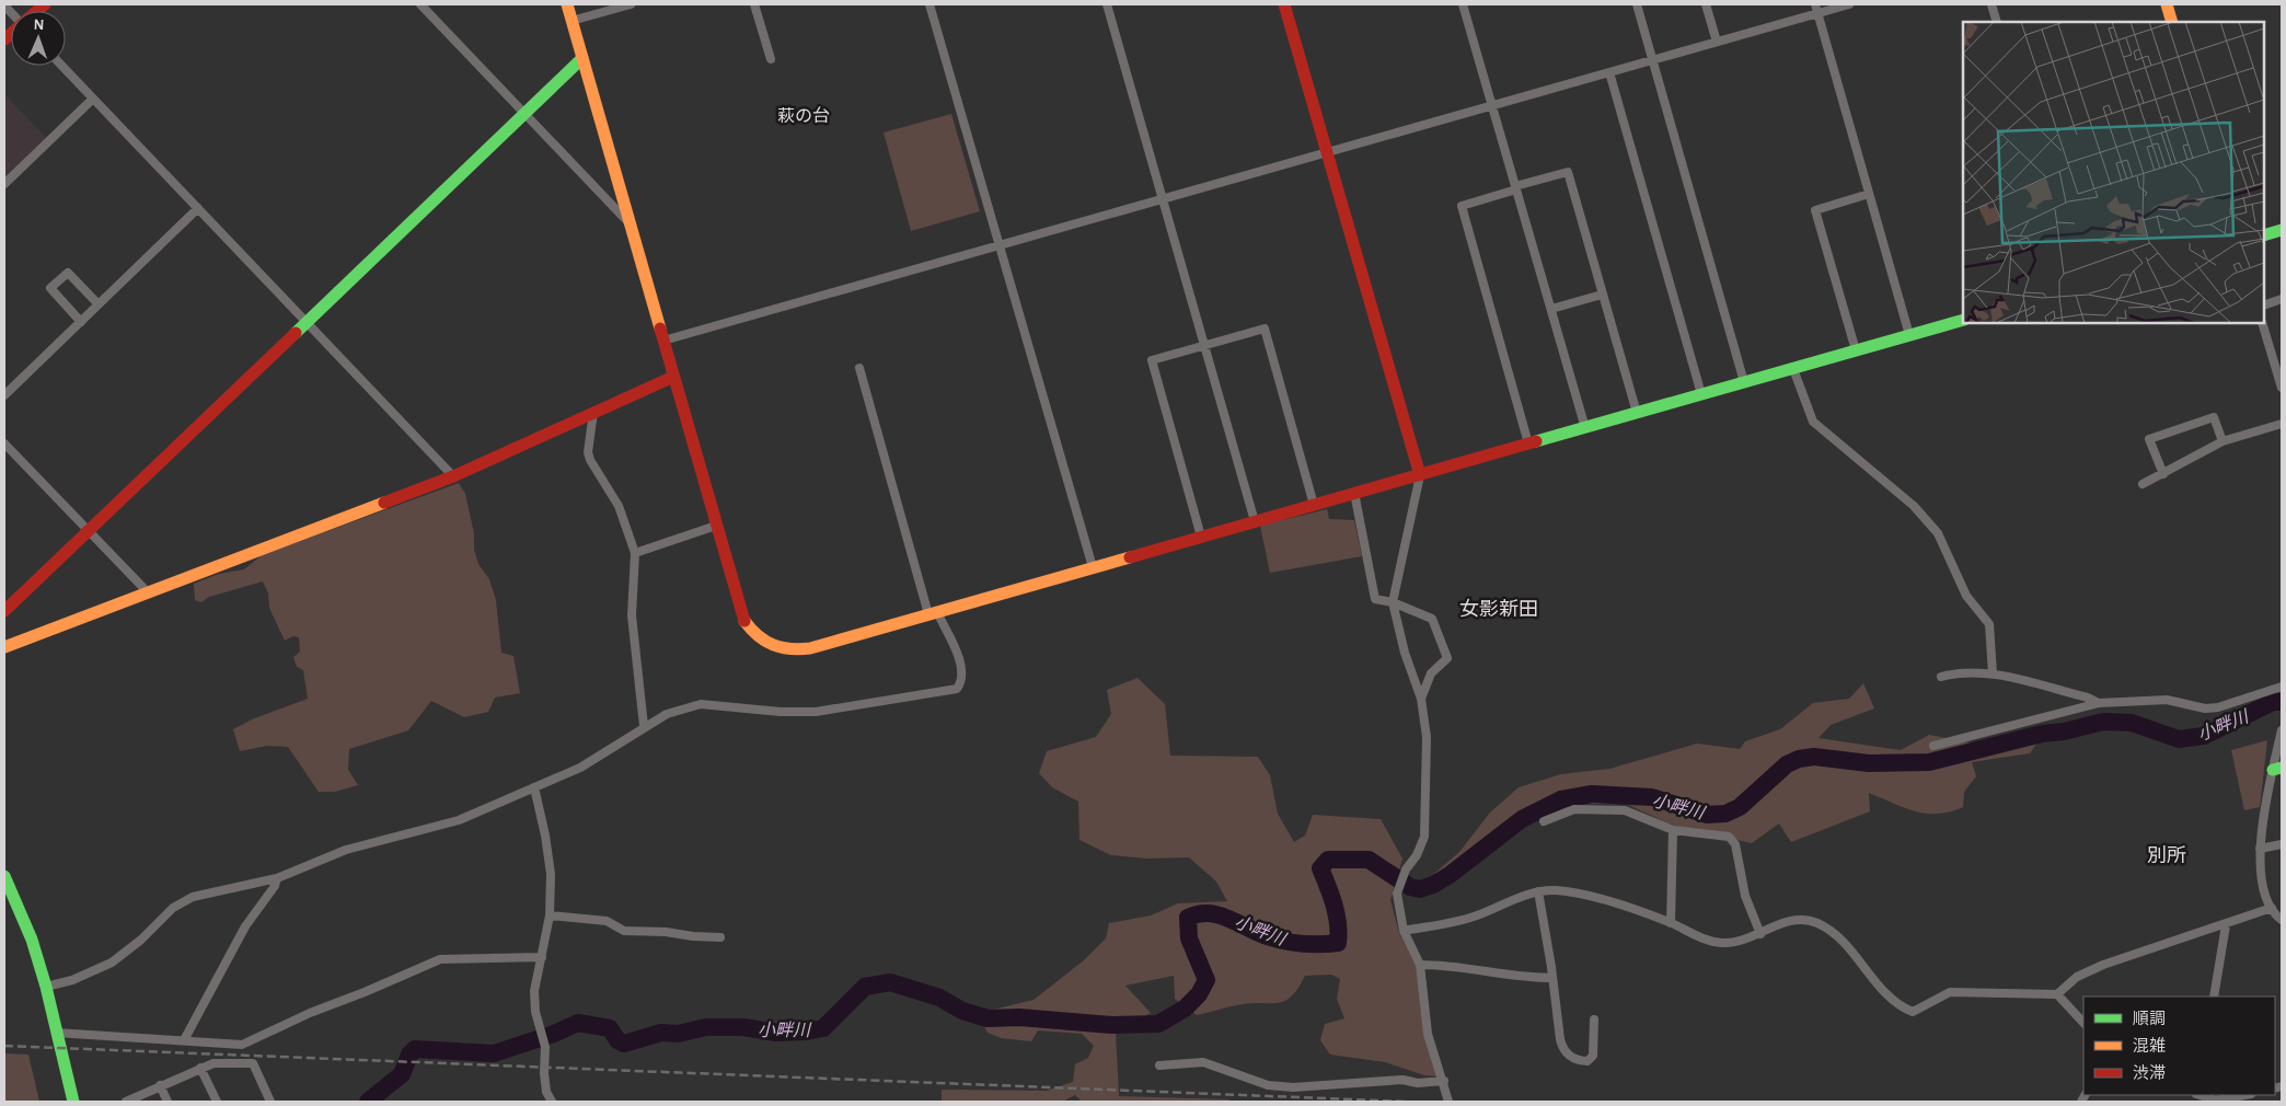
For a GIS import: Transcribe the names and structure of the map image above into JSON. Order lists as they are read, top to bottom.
{
  "districts": ["萩の台", "女影新田", "別所"],
  "water": ["小畔川"],
  "legend": ["順調", "混雑", "渋滞"],
  "north": "top"
}
